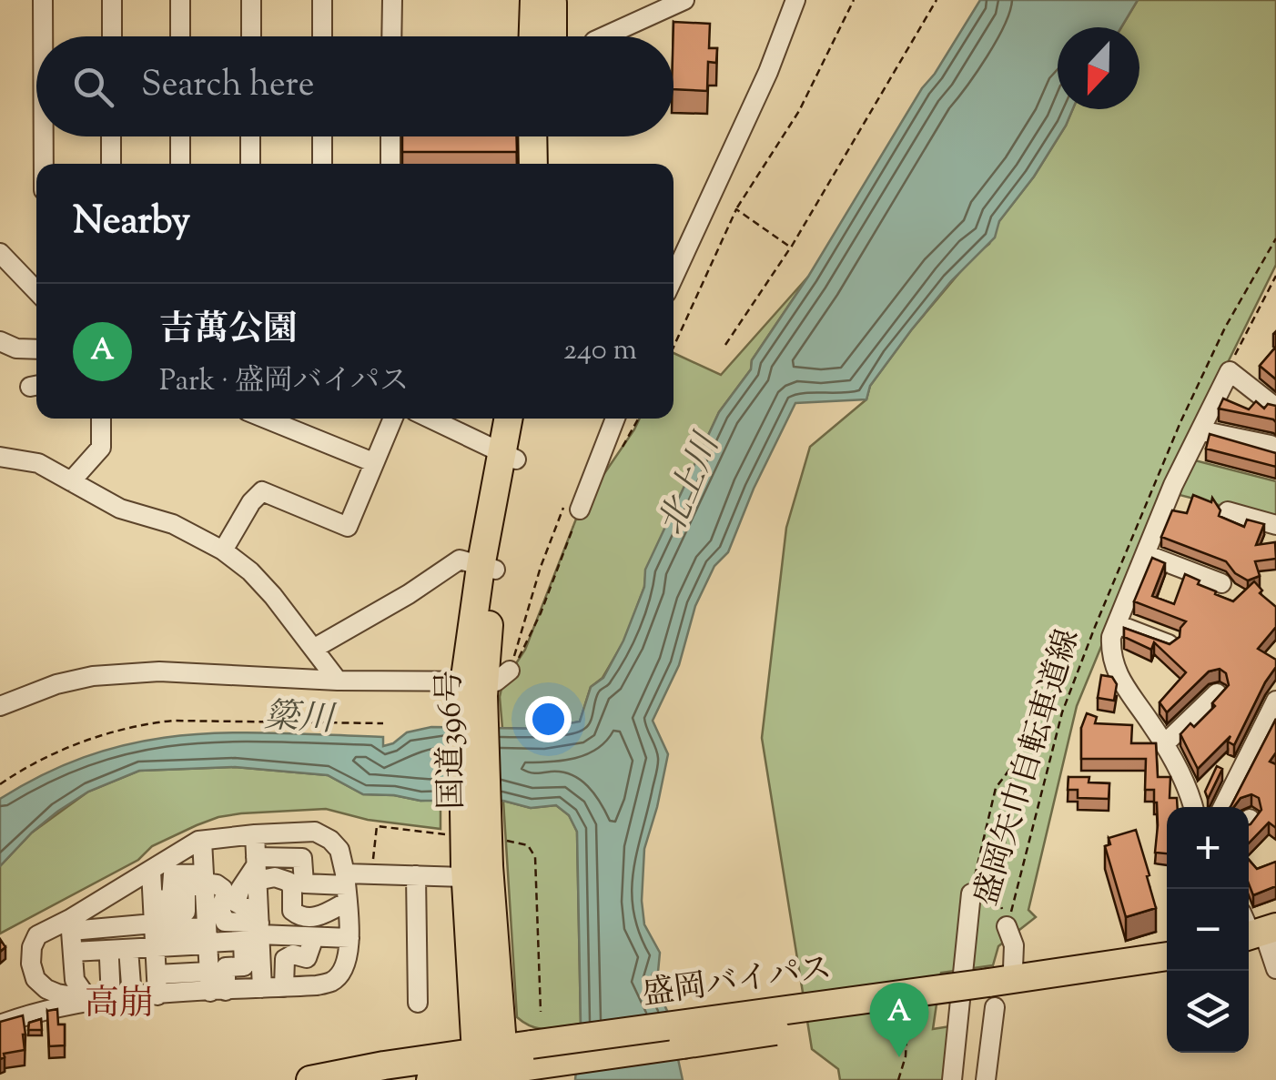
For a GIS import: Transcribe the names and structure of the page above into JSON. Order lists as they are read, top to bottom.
{
  "streets": {
    "highway": ["国道396号", "盛岡バイパス"],
    "path": ["盛岡矢巾自転車道線"]
  },
  "crossings": [
    ["国道396号", "盛岡バイパス"]
  ],
  "districts": ["高崩"],
  "water": ["北上川", "簗川"],
  "north": "bottom",
  "page": {
    "search": "Search here",
    "heading": "Nearby",
    "list": [
      {
        "mark": "A",
        "name": "吉萬公園",
        "note": "Park · 盛岡バイパス",
        "value": "240 m"
      }
    ],
    "map_buttons": ["+", "−"],
    "pins": "A"
  }
}
